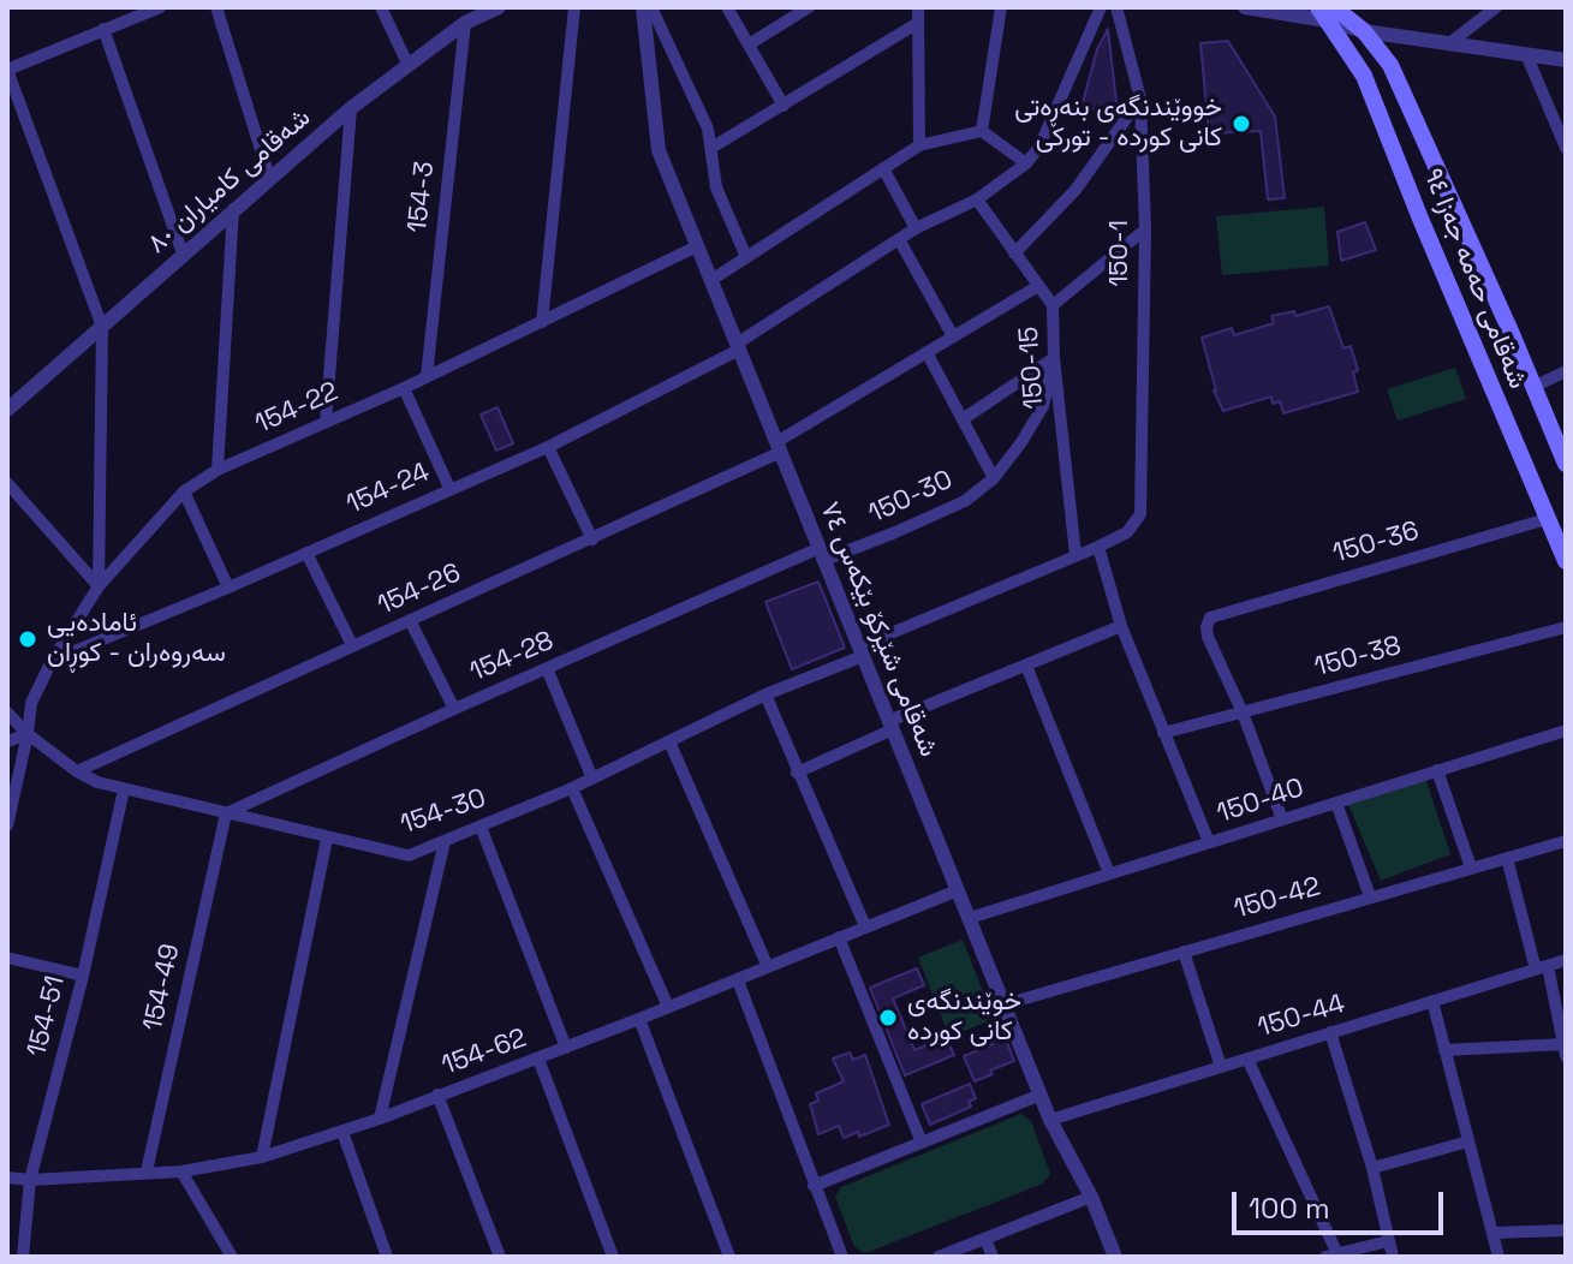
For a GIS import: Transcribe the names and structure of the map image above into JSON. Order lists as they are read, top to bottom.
{
  "streets": {
    "main road": ["شەقامی حەمە جەزا ٩٤"],
    "street": [
      "شەقامی کامیاران ٨٠",
      "154-3",
      "150-1",
      "150-15",
      "154-22",
      "154-24",
      "150-30",
      "150-36",
      "154-26",
      "شەقامی شێرکۆ بێکەس ٧٤",
      "154-28",
      "150-38",
      "150-40",
      "154-30",
      "150-42",
      "154-49",
      "154-51",
      "150-44",
      "154-62"
    ]
  },
  "crossings": [
    ["شەقامی کامیاران ٨٠", "154-3"],
    ["154-3", "154-22"],
    ["150-1", "154-30"],
    ["شەقامی حەمە جەزا ٩٤", "150-36"],
    ["150-15", "154-24"],
    ["150-15", "150-30"],
    ["150-15", "154-26"],
    ["150-15", "154-30"],
    ["154-22", "154-24"],
    ["154-22", "شەقامی شێرکۆ بێکەس ٧٤"],
    ["154-22", "154-30"],
    ["154-24", "شەقامی شێرکۆ بێکەس ٧٤"],
    ["150-30", "شەقامی شێرکۆ بێکەس ٧٤"],
    ["150-30", "154-28"],
    ["150-36", "150-38"],
    ["154-26", "شەقامی شێرکۆ بێکەس ٧٤"],
    ["154-26", "154-30"],
    ["شەقامی شێرکۆ بێکەس ٧٤", "154-28"],
    ["شەقامی شێرکۆ بێکەس ٧٤", "150-40"],
    ["شەقامی شێرکۆ بێکەس ٧٤", "154-30"],
    ["شەقامی شێرکۆ بێکەس ٧٤", "150-42"],
    ["شەقامی شێرکۆ بێکەس ٧٤", "150-44"],
    ["شەقامی شێرکۆ بێکەس ٧٤", "154-62"],
    ["154-28", "154-30"],
    ["154-28", "154-49"],
    ["154-30", "154-49"],
    ["154-30", "154-51"],
    ["154-49", "154-62"],
    ["154-51", "154-62"]
  ],
  "places": ["خووێندنگەی بنەڕەتی کانی کوردە - تورکی", "ئامادەیی سەروەران - کوڕان", "خوێندنگەی کانی کوردە"],
  "scale_bar": "100 m"
}
